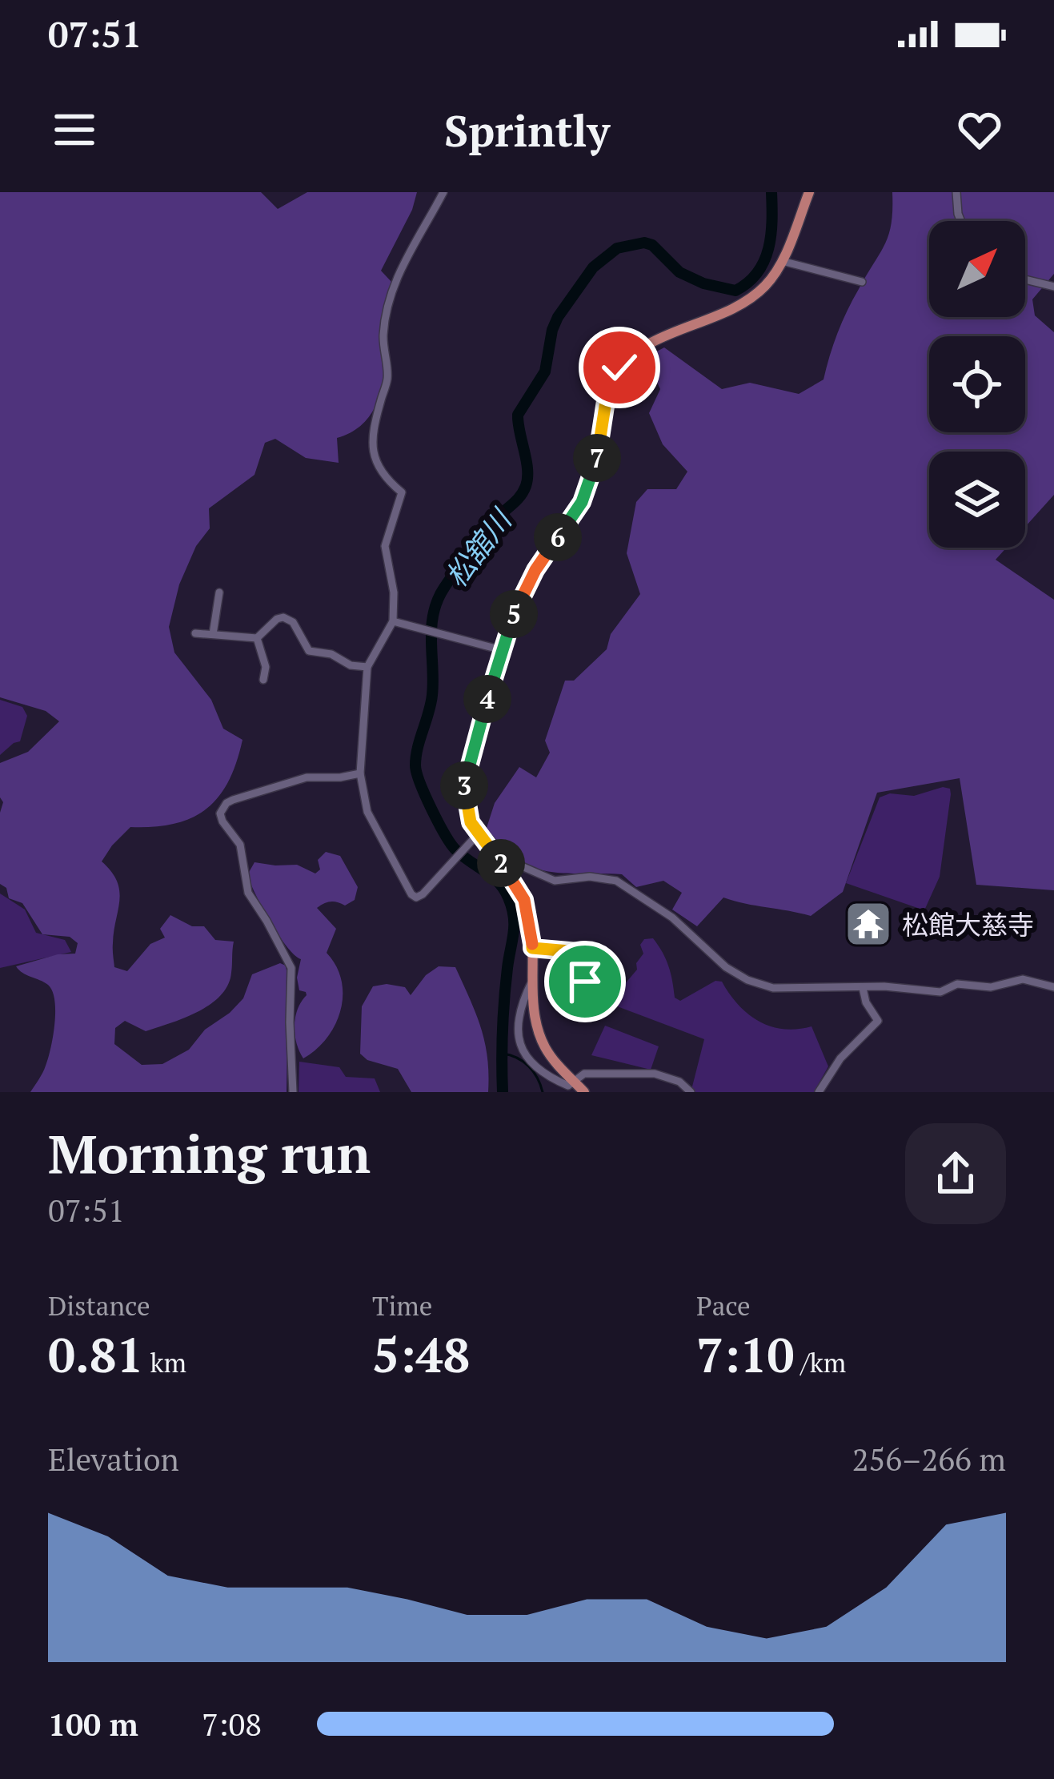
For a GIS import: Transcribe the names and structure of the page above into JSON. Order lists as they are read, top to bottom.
{
  "water": ["松舘川"],
  "places": {
    "temple": ["松館大慈寺"]
  },
  "north": "top right",
  "page": {
    "status": "07:51",
    "header": "Sprintly",
    "pins": [
      "7",
      "6",
      "5",
      "4",
      "3",
      "2"
    ],
    "heading": ["Morning run", "07:51"],
    "stats": [
      ["Distance", "0.81 km"],
      ["Time", "5:48"],
      ["Pace", "7:10 /km"]
    ],
    "chart": ["Elevation", "256–266 m"],
    "list": [
      {
        "name": "100 m",
        "note": "7:08"
      }
    ]
  }
}
